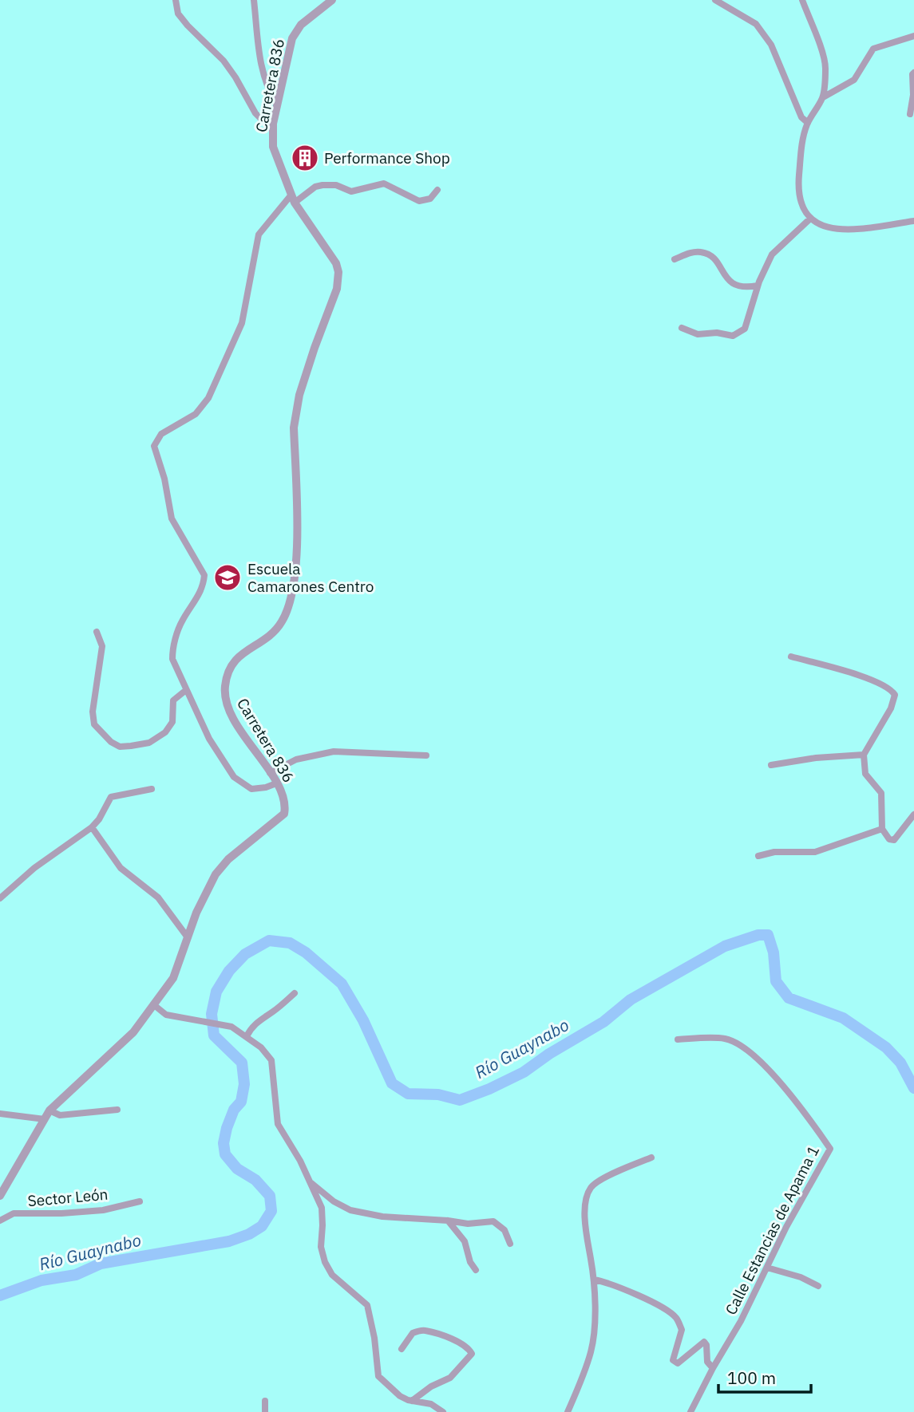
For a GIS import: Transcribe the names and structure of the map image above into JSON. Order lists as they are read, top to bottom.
{
  "streets": {
    "street": ["Carretera 836", "Sector León", "Calle Estancias de Apama 1"]
  },
  "water": ["Río Guaynabo"],
  "places": {
    "building": ["Performance Shop"],
    "school or university": ["Escuela Camarones Centro"]
  },
  "scale_bar": "100 m"
}
